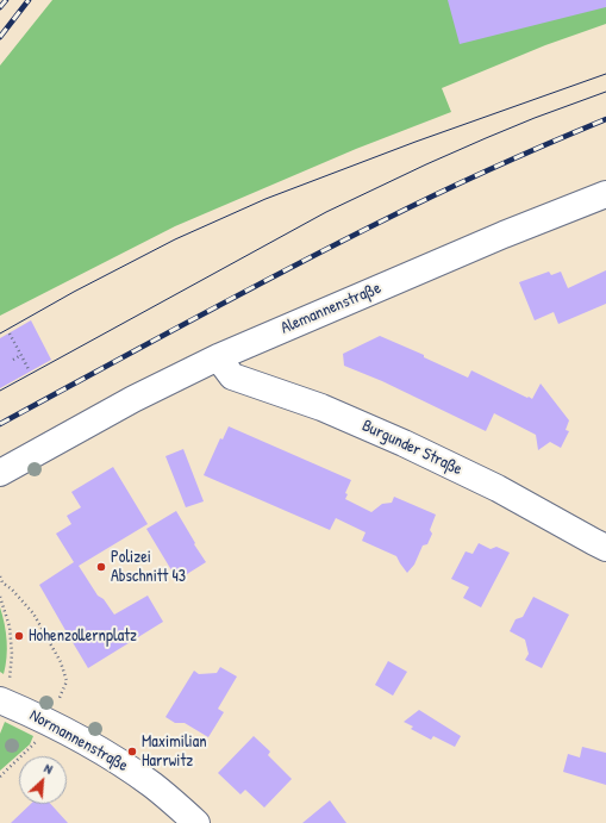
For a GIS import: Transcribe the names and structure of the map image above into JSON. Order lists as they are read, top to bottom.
{
  "streets": {
    "street": ["Alemannenstraße", "Burgunder Straße", "Normannenstraße"]
  },
  "crossings": [
    ["Alemannenstraße", "Burgunder Straße"]
  ],
  "places": ["Polizei Abschnitt 43", "Hohenzollernplatz", "Maximilian Harrwitz"],
  "north": "top right"
}
